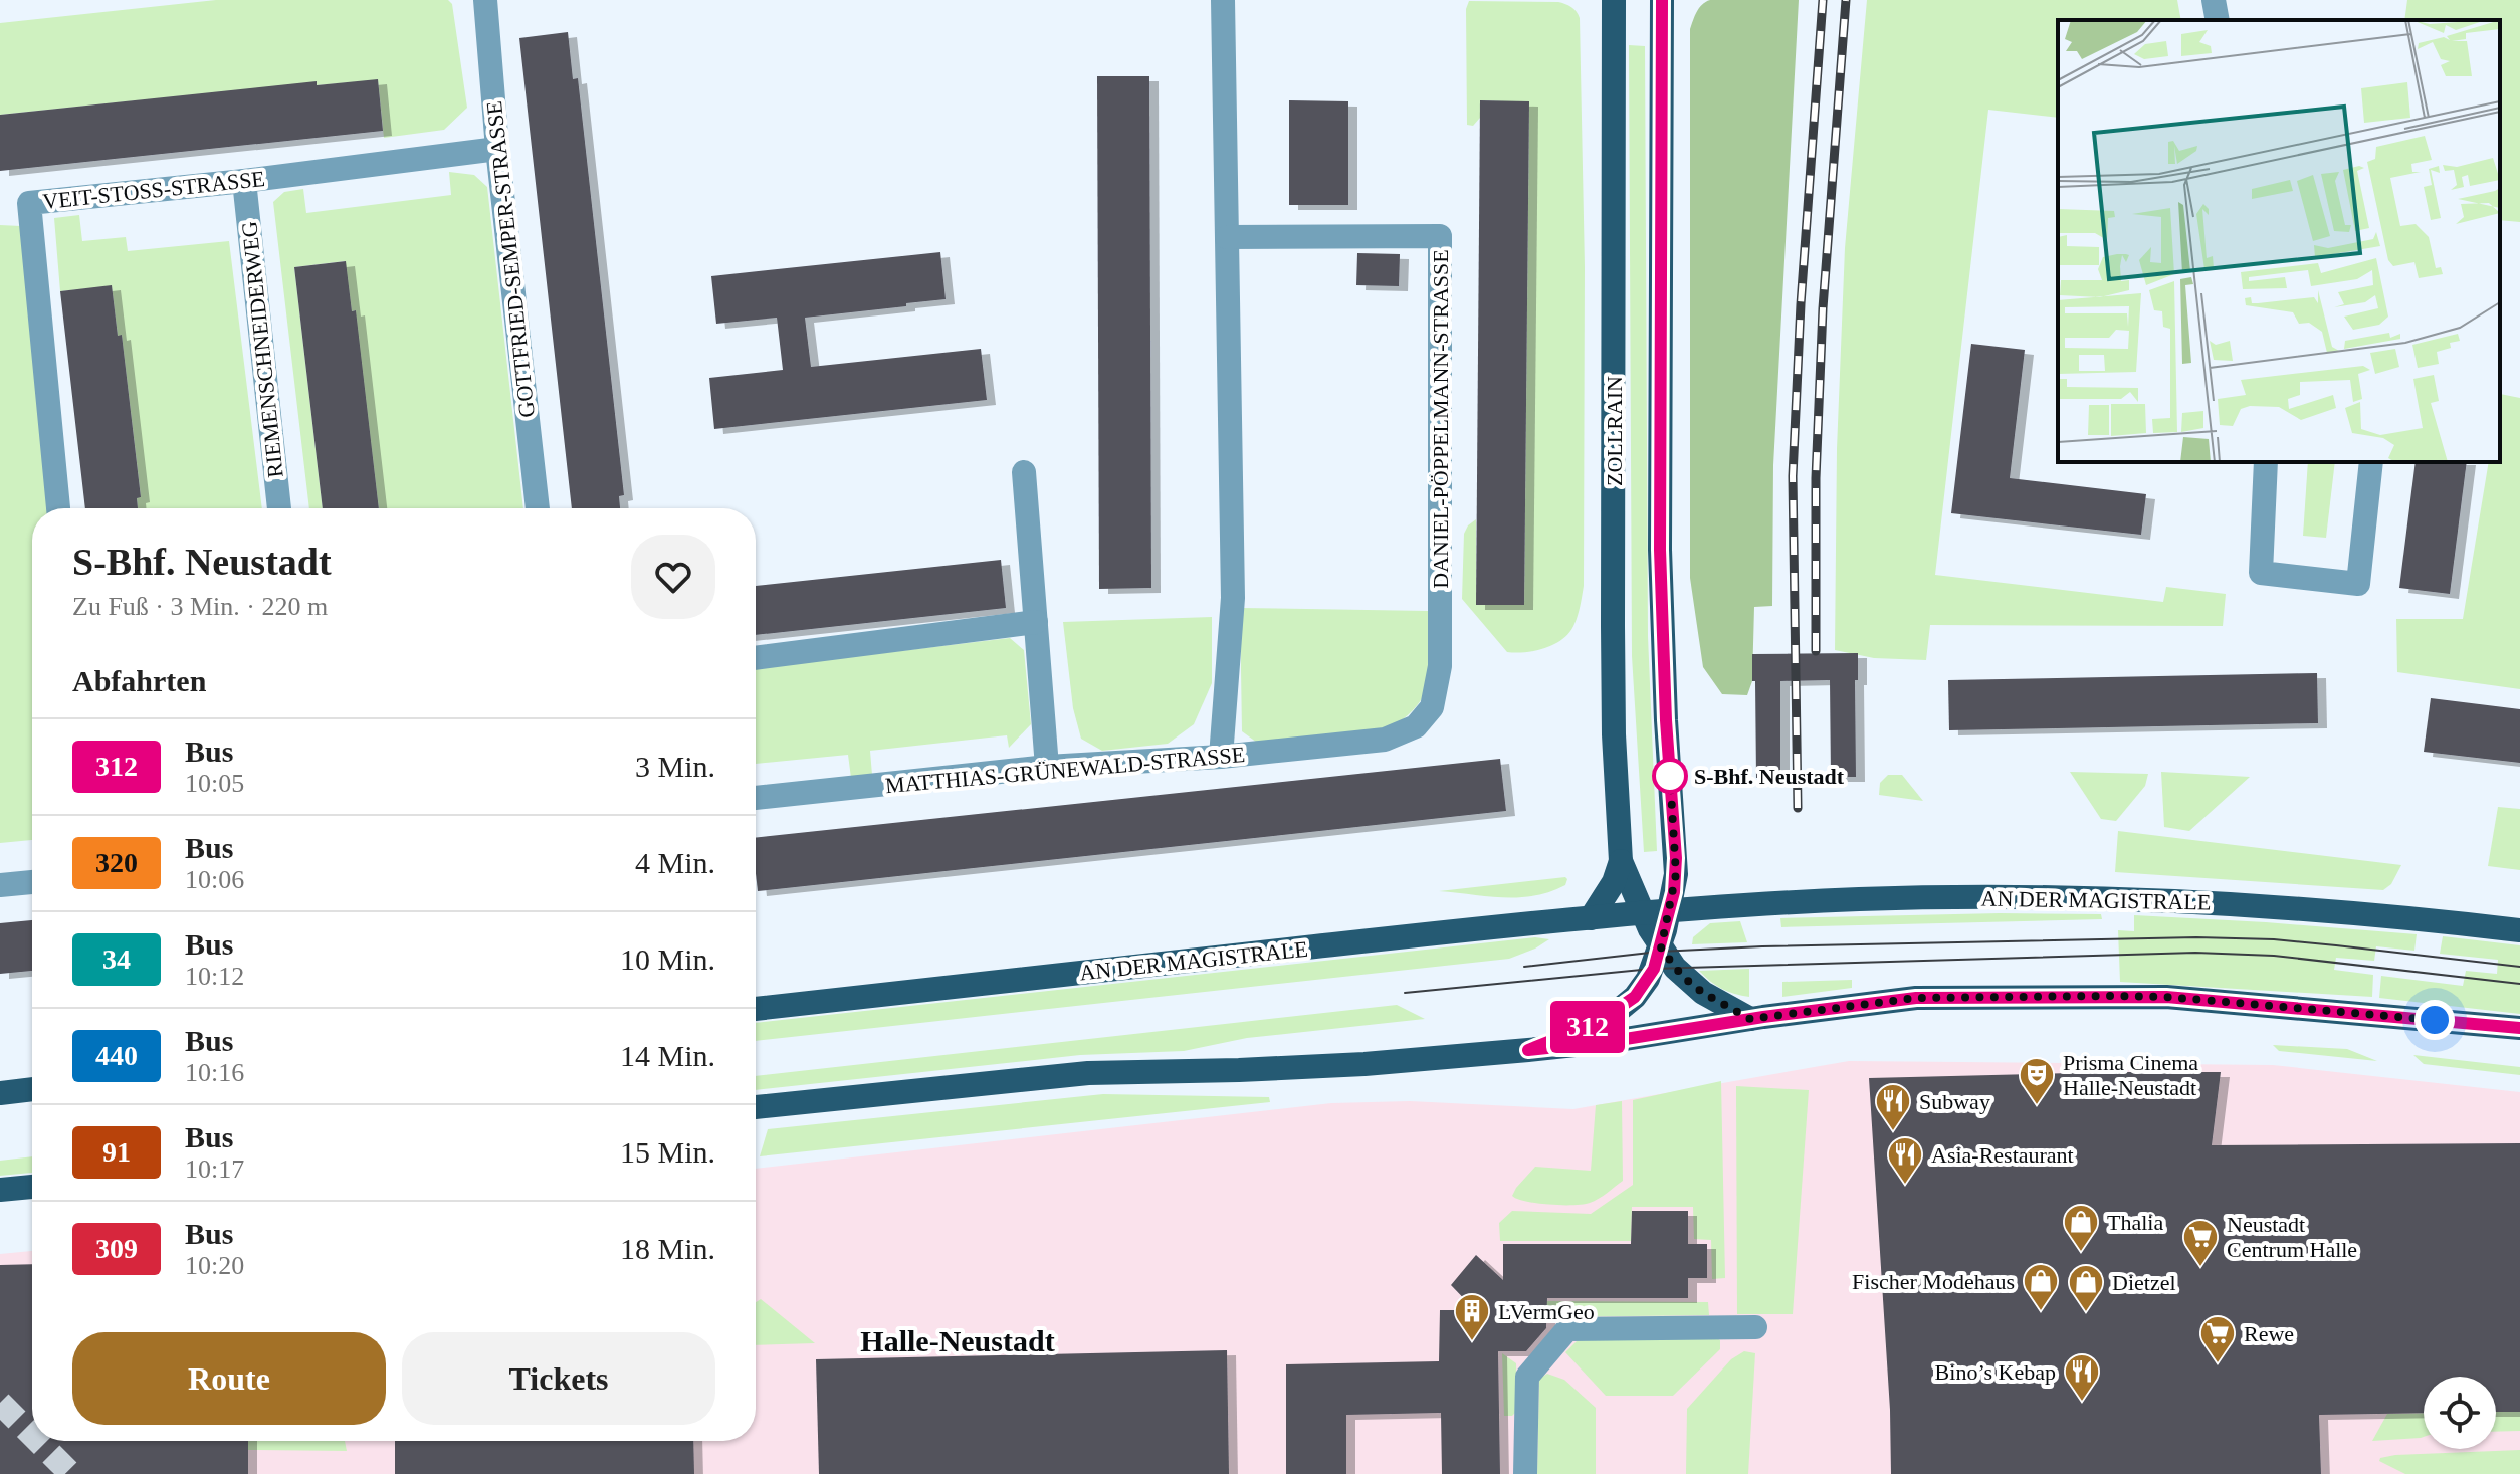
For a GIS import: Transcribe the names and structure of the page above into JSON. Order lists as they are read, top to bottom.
{
  "streets": {
    "main road": ["ZOLLRAIN", "AN DER MAGISTRALE"],
    "street": [
      "VEIT-STOSS-STRASSE",
      "GOTTFRIED-SEMPER-STRASSE",
      "RIEMENSCHNEIDERWEG",
      "DANIEL-PÖPPELMANN-STRASSE",
      "MATTHIAS-GRÜNEWALD-STRASSE"
    ]
  },
  "crossings": [
    ["VEIT-STOSS-STRASSE", "GOTTFRIED-SEMPER-STRASSE"],
    ["VEIT-STOSS-STRASSE", "RIEMENSCHNEIDERWEG"],
    ["DANIEL-PÖPPELMANN-STRASSE", "MATTHIAS-GRÜNEWALD-STRASSE"],
    ["ZOLLRAIN", "AN DER MAGISTRALE"]
  ],
  "districts": ["Halle-Neustadt"],
  "places": {
    "other": ["S-Bhf. Neustadt"],
    "theatre": ["Prisma Cinema Halle-Neustadt"],
    "restaurant": ["Subway", "Asia-Restaurant", "Bino’s Kebap"],
    "shop": ["Thalia", "Fischer Modehaus", "Dietzel"],
    "supermarket": ["Neustadt Centrum Halle", "Rewe"],
    "building": ["LVermGeo"]
  },
  "lines": ["bus line 312"],
  "page": {
    "on_map": "312",
    "heading": [
      ["S-Bhf. Neustadt", "Zu Fuß · 3 Min. · 220 m"],
      "Abfahrten"
    ],
    "list": [
      {
        "mark": "312",
        "name": "Bus",
        "note": "10:05",
        "value": "3 Min."
      },
      {
        "mark": "320",
        "name": "Bus",
        "note": "10:06",
        "value": "4 Min."
      },
      {
        "mark": "34",
        "name": "Bus",
        "note": "10:12",
        "value": "10 Min."
      },
      {
        "mark": "440",
        "name": "Bus",
        "note": "10:16",
        "value": "14 Min."
      },
      {
        "mark": "91",
        "name": "Bus",
        "note": "10:17",
        "value": "15 Min."
      },
      {
        "mark": "309",
        "name": "Bus",
        "note": "10:20",
        "value": "18 Min."
      }
    ],
    "buttons": ["Route", "Tickets"]
  }
}
